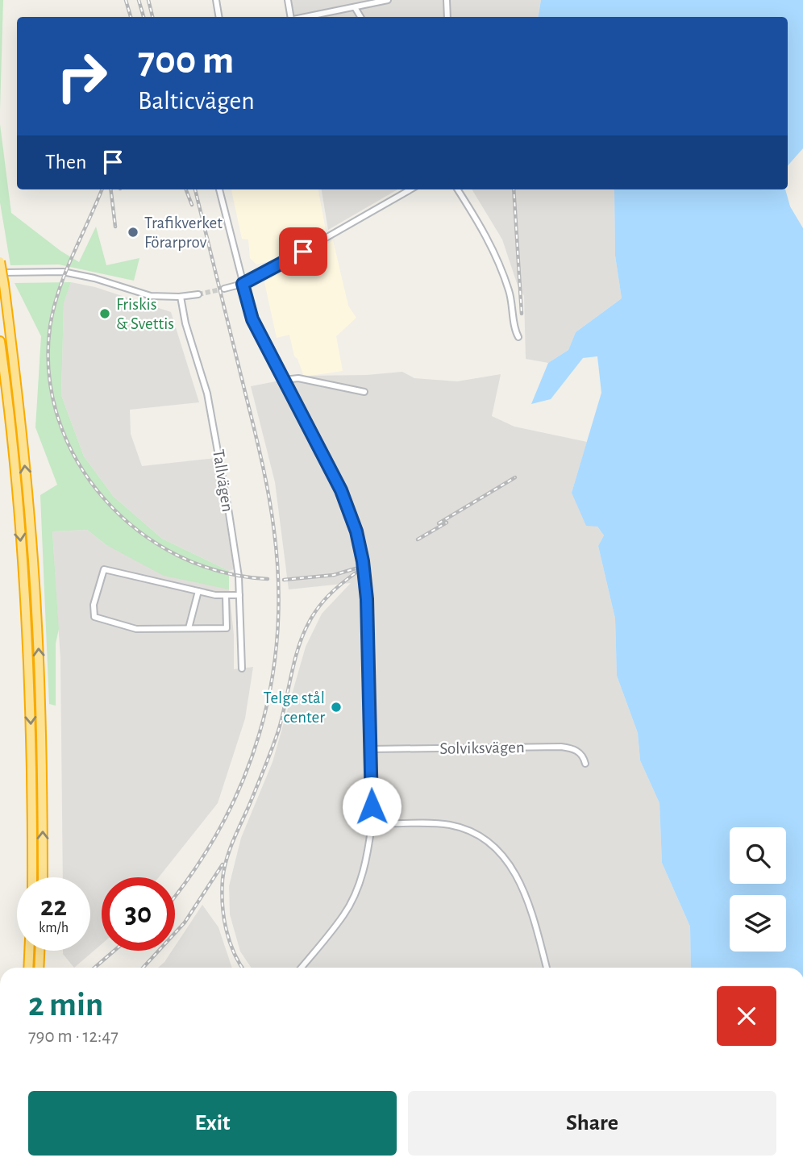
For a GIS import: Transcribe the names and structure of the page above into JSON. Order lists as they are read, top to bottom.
{
  "streets": {
    "street": ["Tallvägen", "Solviksvägen"]
  },
  "places": ["Trafikverket Förarprov", "Friskis & Svettis", "Telge stål center"],
  "page": {
    "turn": ["700 m", "Balticvägen"],
    "then": "Then",
    "speed": "22 km/h",
    "limit": "30",
    "heading": ["2 min", "790 m · 12:47"],
    "buttons": ["Exit", "Share"]
  }
}
